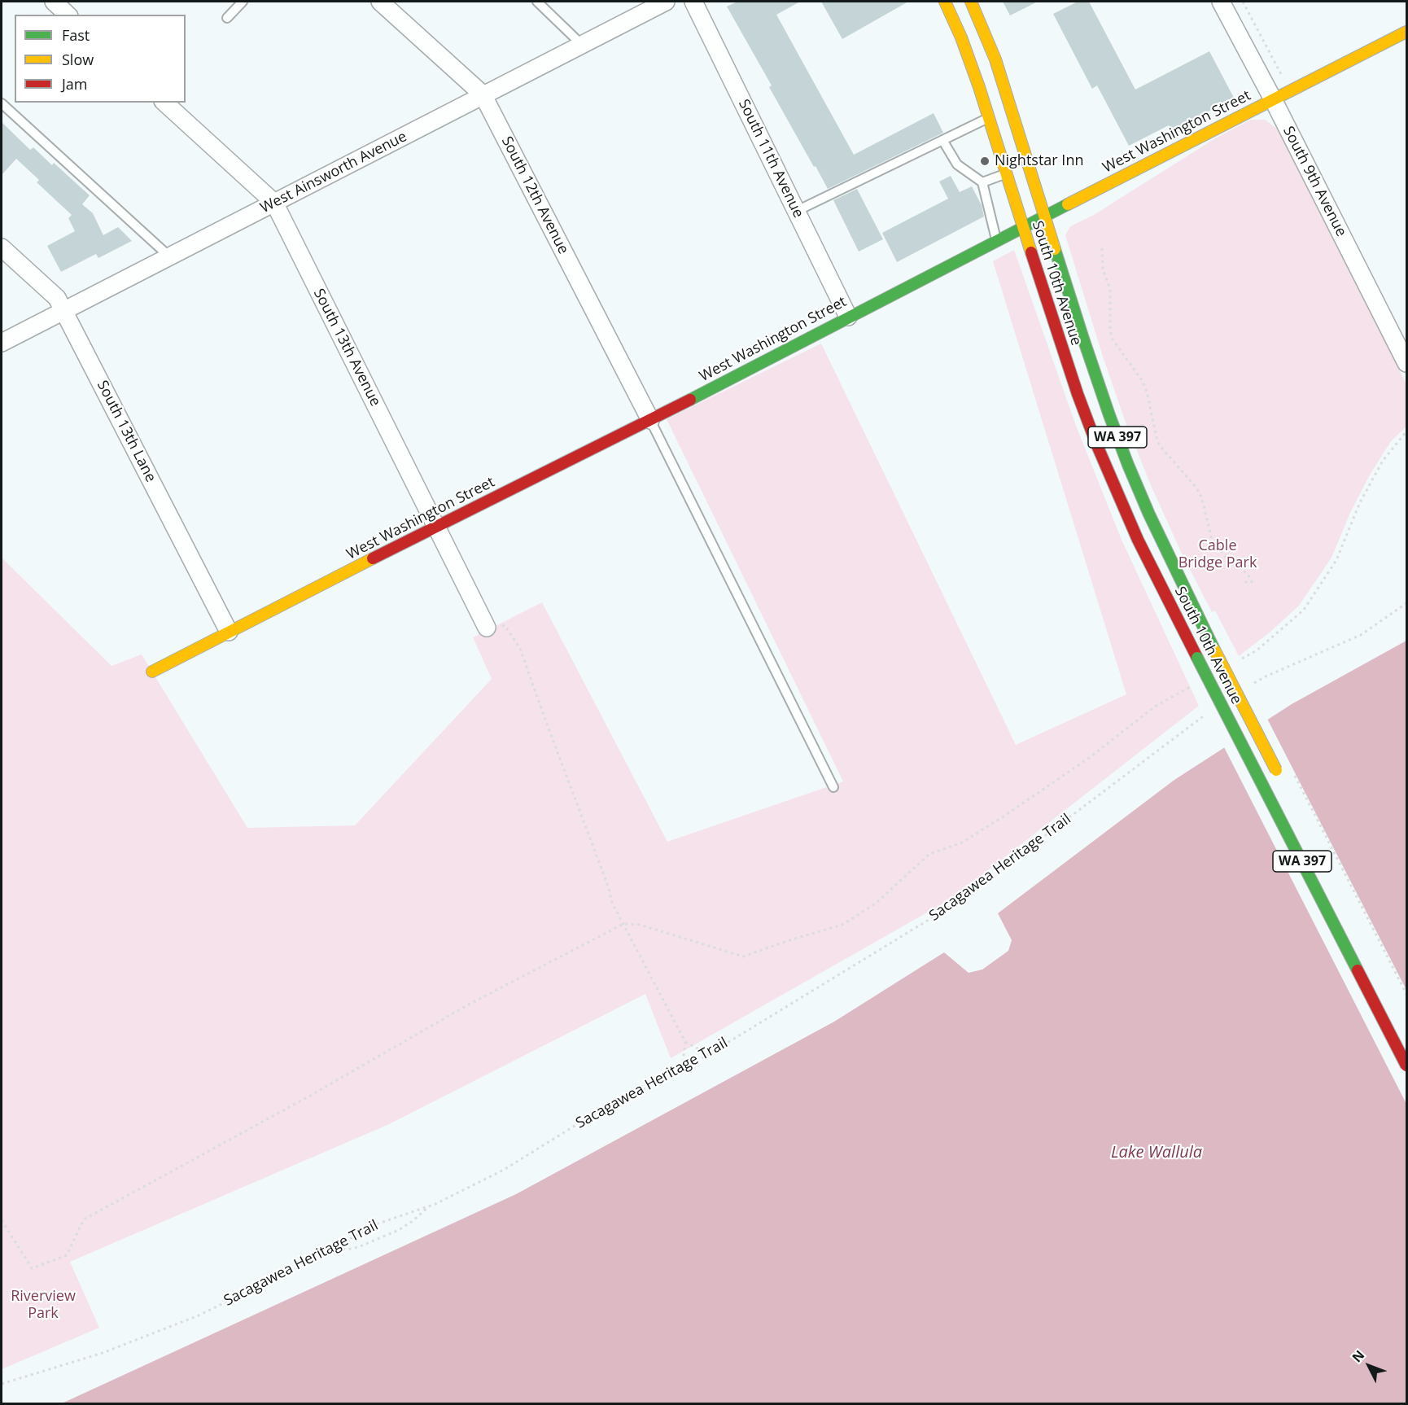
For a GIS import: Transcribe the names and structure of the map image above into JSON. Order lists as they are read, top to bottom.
{
  "streets": {
    "main road": ["West Washington Street", "South 10th Avenue", "WA 397"],
    "street": [
      "South 11th Avenue",
      "West Ainsworth Avenue",
      "South 9th Avenue",
      "South 12th Avenue",
      "South 13th Avenue",
      "South 13th Lane"
    ],
    "path": ["Sacagawea Heritage Trail"]
  },
  "crossings": [
    ["West Washington Street", "South 11th Avenue"],
    ["West Washington Street", "South 9th Avenue"],
    ["West Washington Street", "South 12th Avenue"],
    ["West Washington Street", "South 10th Avenue"],
    ["West Washington Street", "South 13th Avenue"],
    ["West Washington Street", "South 13th Lane"],
    ["West Ainsworth Avenue", "South 12th Avenue"],
    ["West Ainsworth Avenue", "South 13th Avenue"],
    ["West Ainsworth Avenue", "South 13th Lane"]
  ],
  "water": ["Lake Wallula"],
  "parks": ["Cable Bridge Park", "Riverview Park"],
  "places": ["Nightstar Inn"],
  "legend": ["Fast", "Slow", "Jam"],
  "north": "top left"
}
